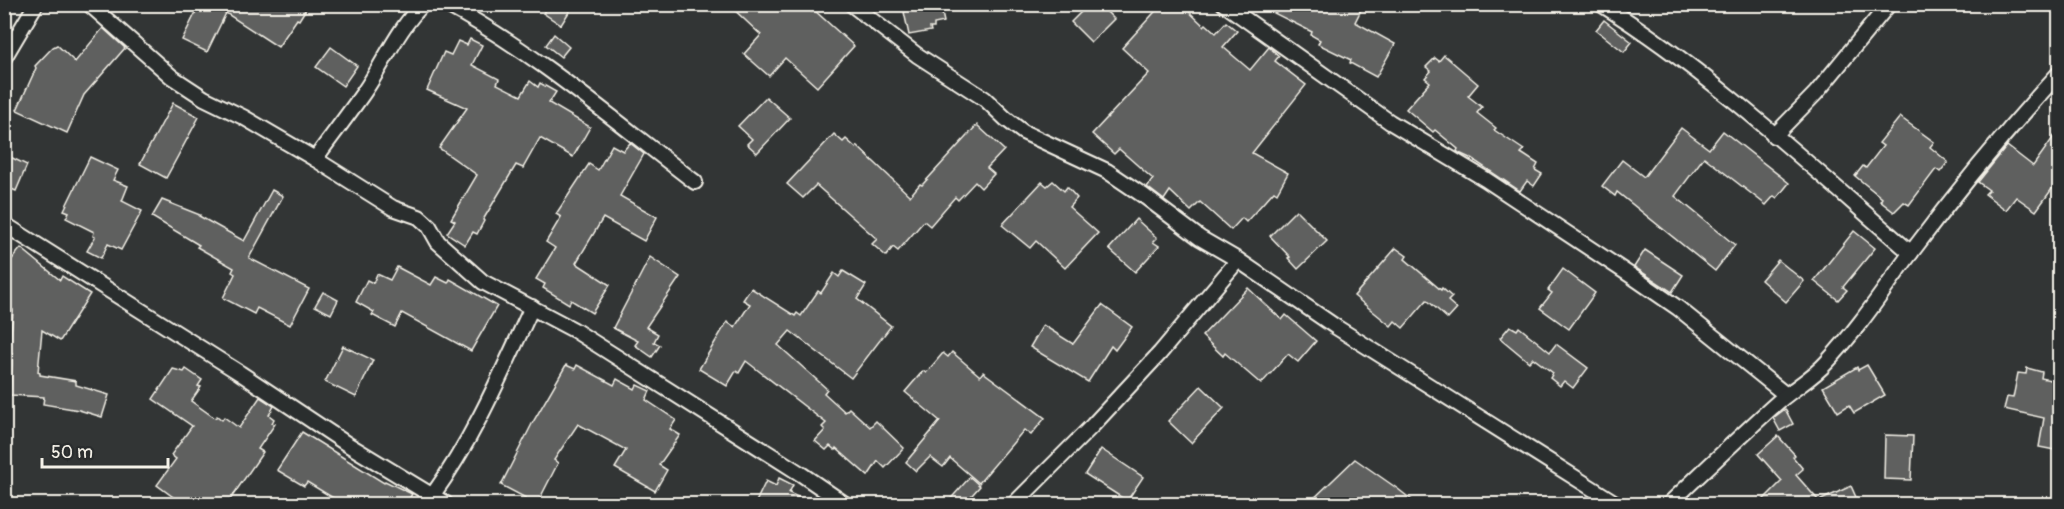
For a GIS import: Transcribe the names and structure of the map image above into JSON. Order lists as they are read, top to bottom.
{
  "scale_bar": "50 m"
}
